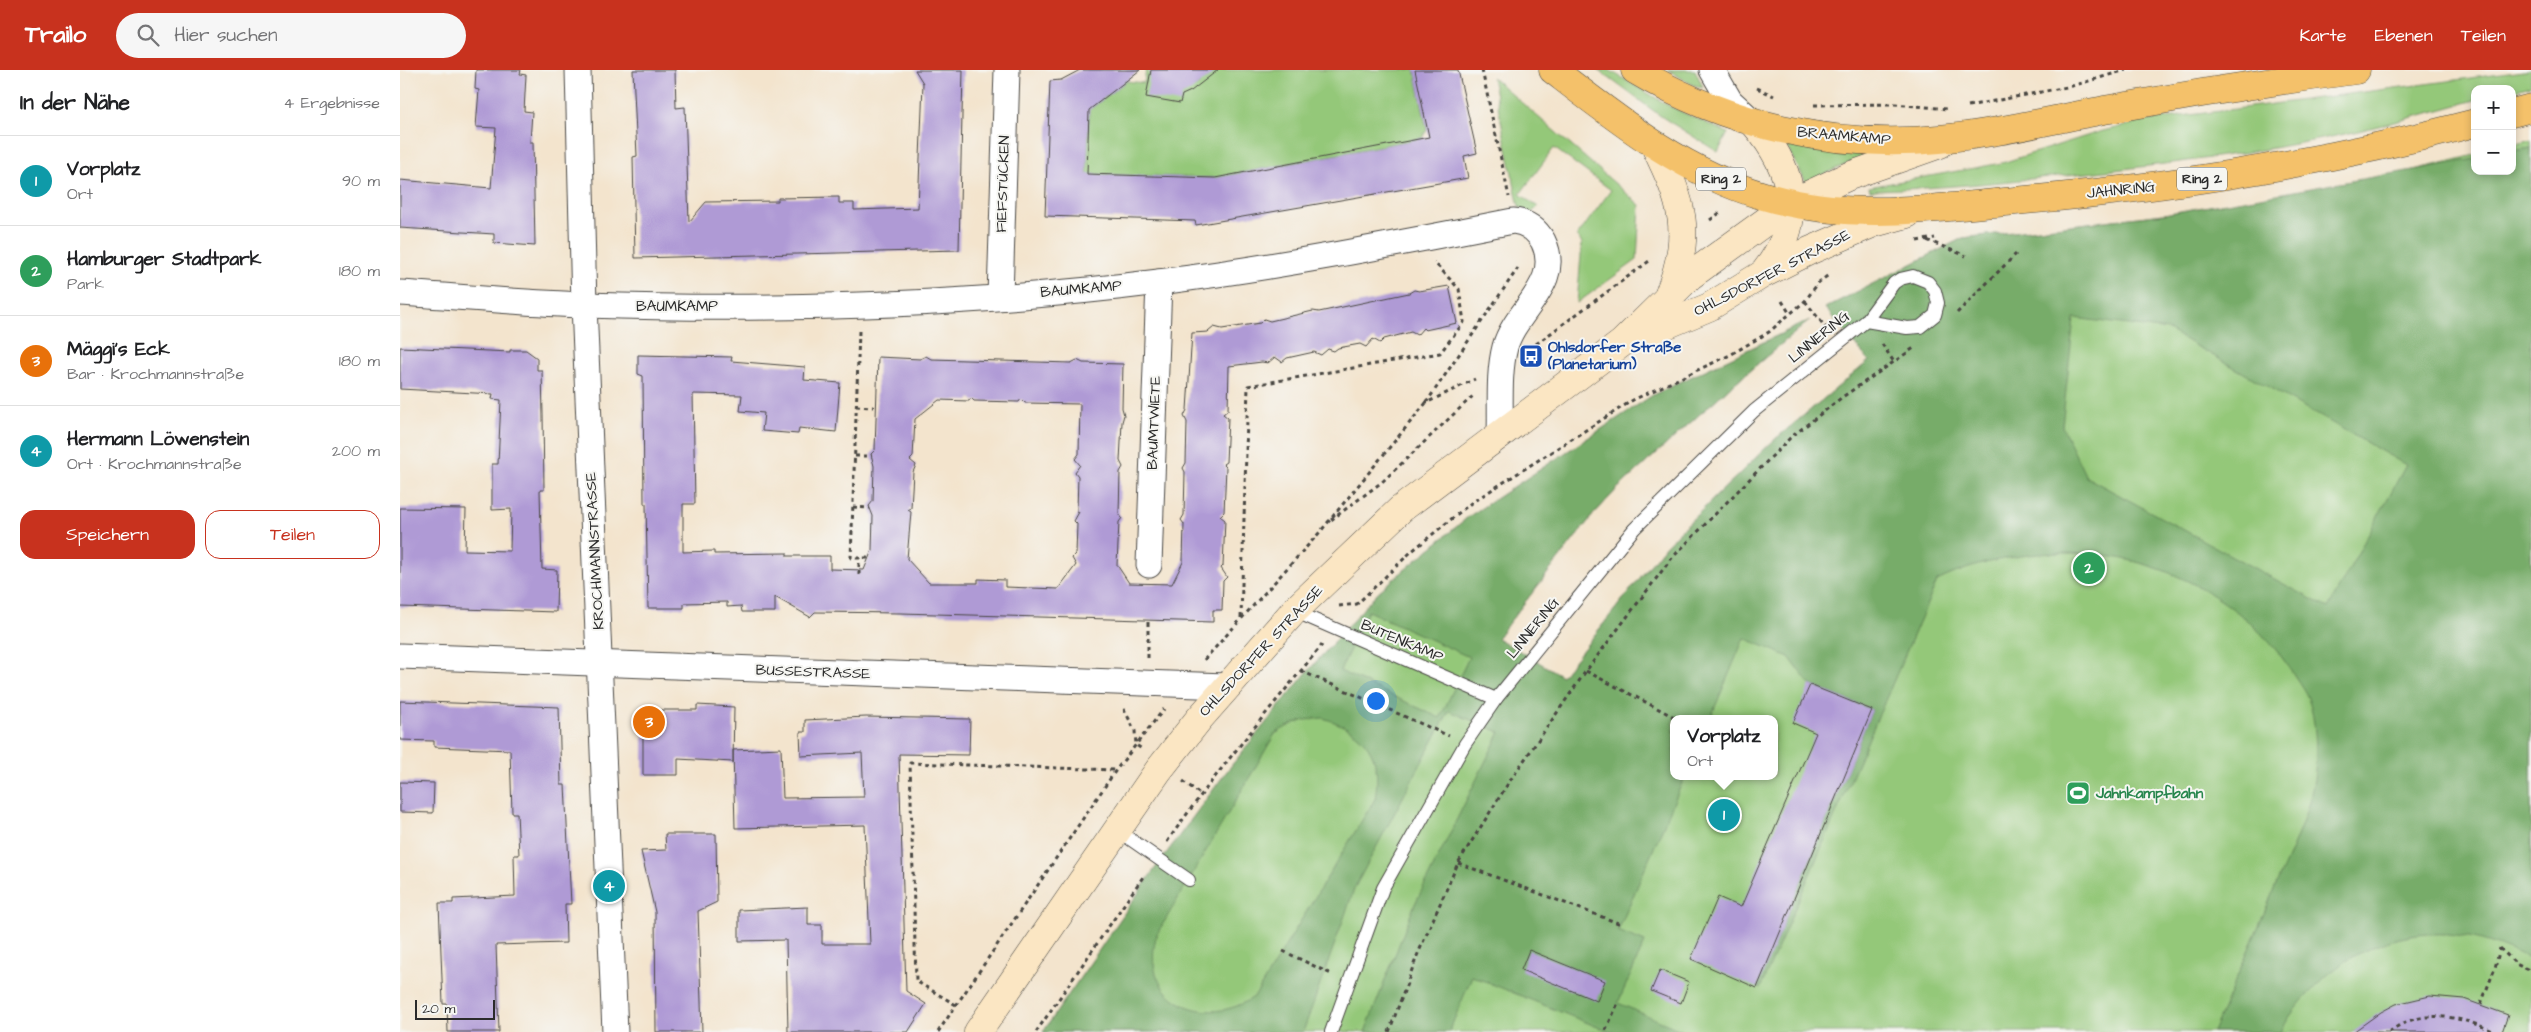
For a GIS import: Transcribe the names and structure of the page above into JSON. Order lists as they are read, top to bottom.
{
  "streets": {
    "main road": ["BRAAMKAMP", "Ring 2", "JAHNRING"],
    "street": [
      "FIEFSTÜCKEN",
      "OHLSDORFER STRASSE",
      "BAUMKAMP",
      "BAUMTWIETE",
      "KROCHMANNSTRASSE",
      "BUSSESTRASSE"
    ],
    "lane": ["LINNERING", "BUTENKAMP"]
  },
  "crossings": [
    ["BRAAMKAMP", "OHLSDORFER STRASSE"],
    ["Ring 2", "JAHNRING"],
    ["Ring 2", "OHLSDORFER STRASSE"],
    ["FIEFSTÜCKEN", "BAUMKAMP"],
    ["JAHNRING", "OHLSDORFER STRASSE"],
    ["OHLSDORFER STRASSE", "BAUMKAMP"],
    ["OHLSDORFER STRASSE", "BUTENKAMP"],
    ["OHLSDORFER STRASSE", "BUSSESTRASSE"],
    ["BAUMKAMP", "BAUMTWIETE"],
    ["BAUMKAMP", "KROCHMANNSTRASSE"],
    ["LINNERING", "BUTENKAMP"],
    ["KROCHMANNSTRASSE", "BUSSESTRASSE"]
  ],
  "places": {
    "bus stop": ["Ohlsdorfer Straße (Planetarium)"],
    "sports": ["Jahnkampfbahn"]
  },
  "scale_bar": "20 m",
  "page": {
    "header": "Trailo",
    "search": "Hier suchen",
    "nav": ["Karte", "Ebenen", "Teilen"],
    "heading": ["In der Nähe", "4 Ergebnisse"],
    "map_buttons": ["+", "−"],
    "list": [
      {
        "mark": "1",
        "name": "Vorplatz",
        "note": "Ort",
        "value": "90 m"
      },
      {
        "mark": "2",
        "name": "Hamburger Stadtpark",
        "note": "Park",
        "value": "180 m"
      },
      {
        "mark": "3",
        "name": "Mäggi's Eck",
        "note": "Bar · Krochmannstraße",
        "value": "180 m"
      },
      {
        "mark": "4",
        "name": "Hermann Löwenstein",
        "note": "Ort · Krochmannstraße",
        "value": "200 m"
      }
    ],
    "buttons": ["Speichern", "Teilen"],
    "pins": [
      "2",
      "3",
      "1",
      "4"
    ],
    "popup": ["Vorplatz", "Ort"],
    "scale": "20 m"
  }
}
